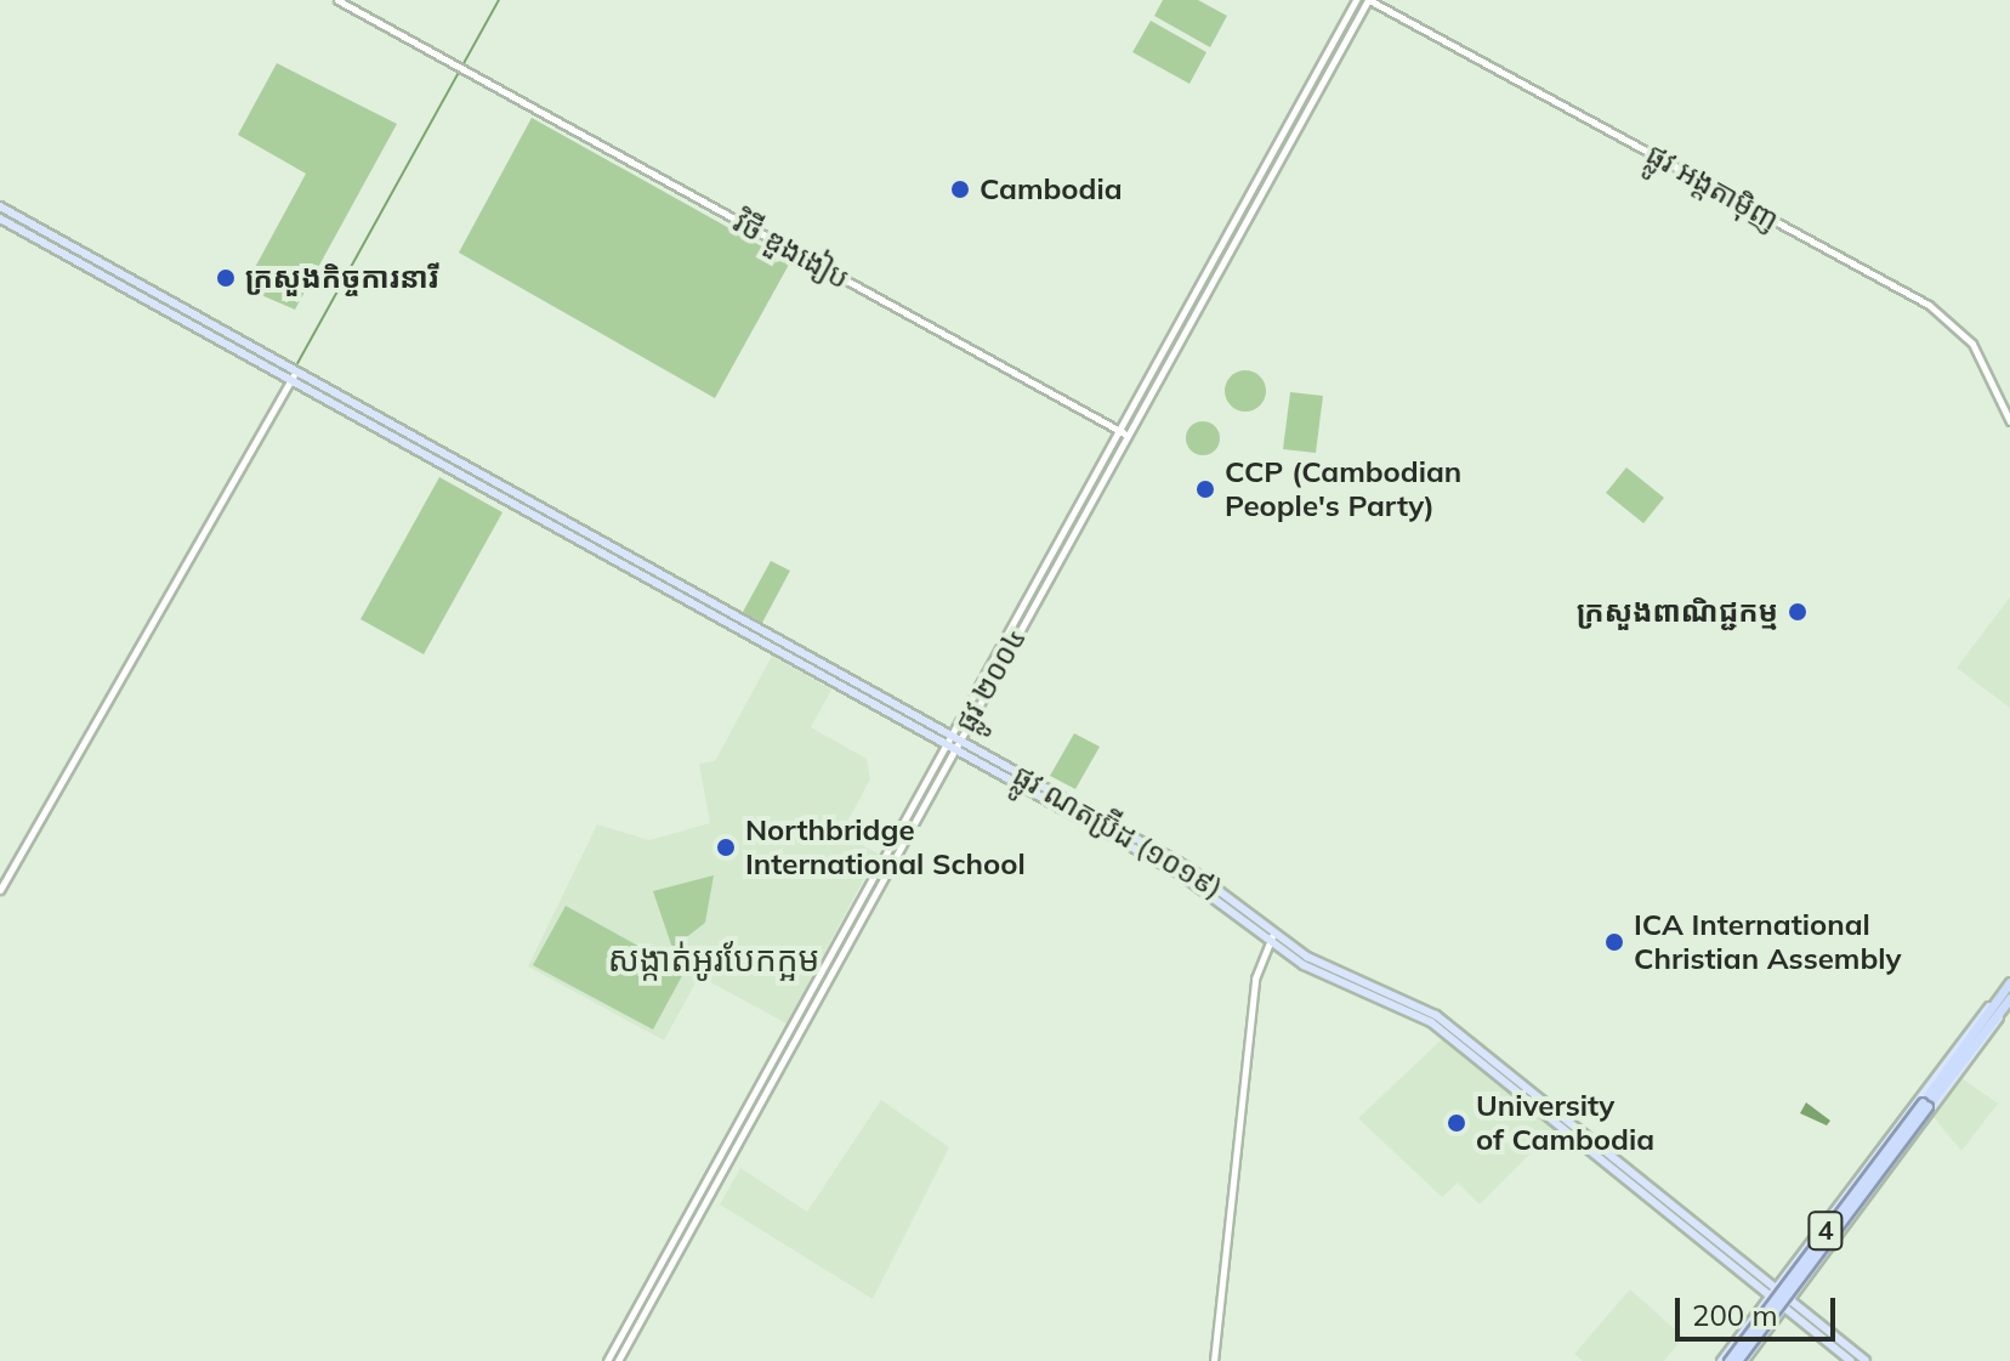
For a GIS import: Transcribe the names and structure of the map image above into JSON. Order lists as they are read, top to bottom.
{
  "streets": {
    "highway": ["4"],
    "main road": [
      "ផ្លូវ អង្តតាម៉ិញ",
      "វិថី ឌួងងៀប",
      "ផ្លូវ ២០០៤",
      "ផ្លូវ ណតប្រ៊ីដ (១០១៩)"
    ]
  },
  "crossings": [
    ["ផ្លូវ អង្តតាម៉ិញ", "ផ្លូវ ២០០៤"],
    ["វិថី ឌួងងៀប", "ផ្លូវ ២០០៤"],
    ["ផ្លូវ ២០០៤", "ផ្លូវ ណតប្រ៊ីដ (១០១៩)"]
  ],
  "districts": ["សង្កាត់អូរបែកក្អម"],
  "places": [
    "Cambodia",
    "ក្រសួងកិច្ចការនារី",
    "CCP (Cambodian People's Party)",
    "ក្រសួងពាណិជ្ជកម្ម",
    "Northbridge International School",
    "ICA International Christian Assembly",
    "University of Cambodia"
  ],
  "scale_bar": "200 m"
}
